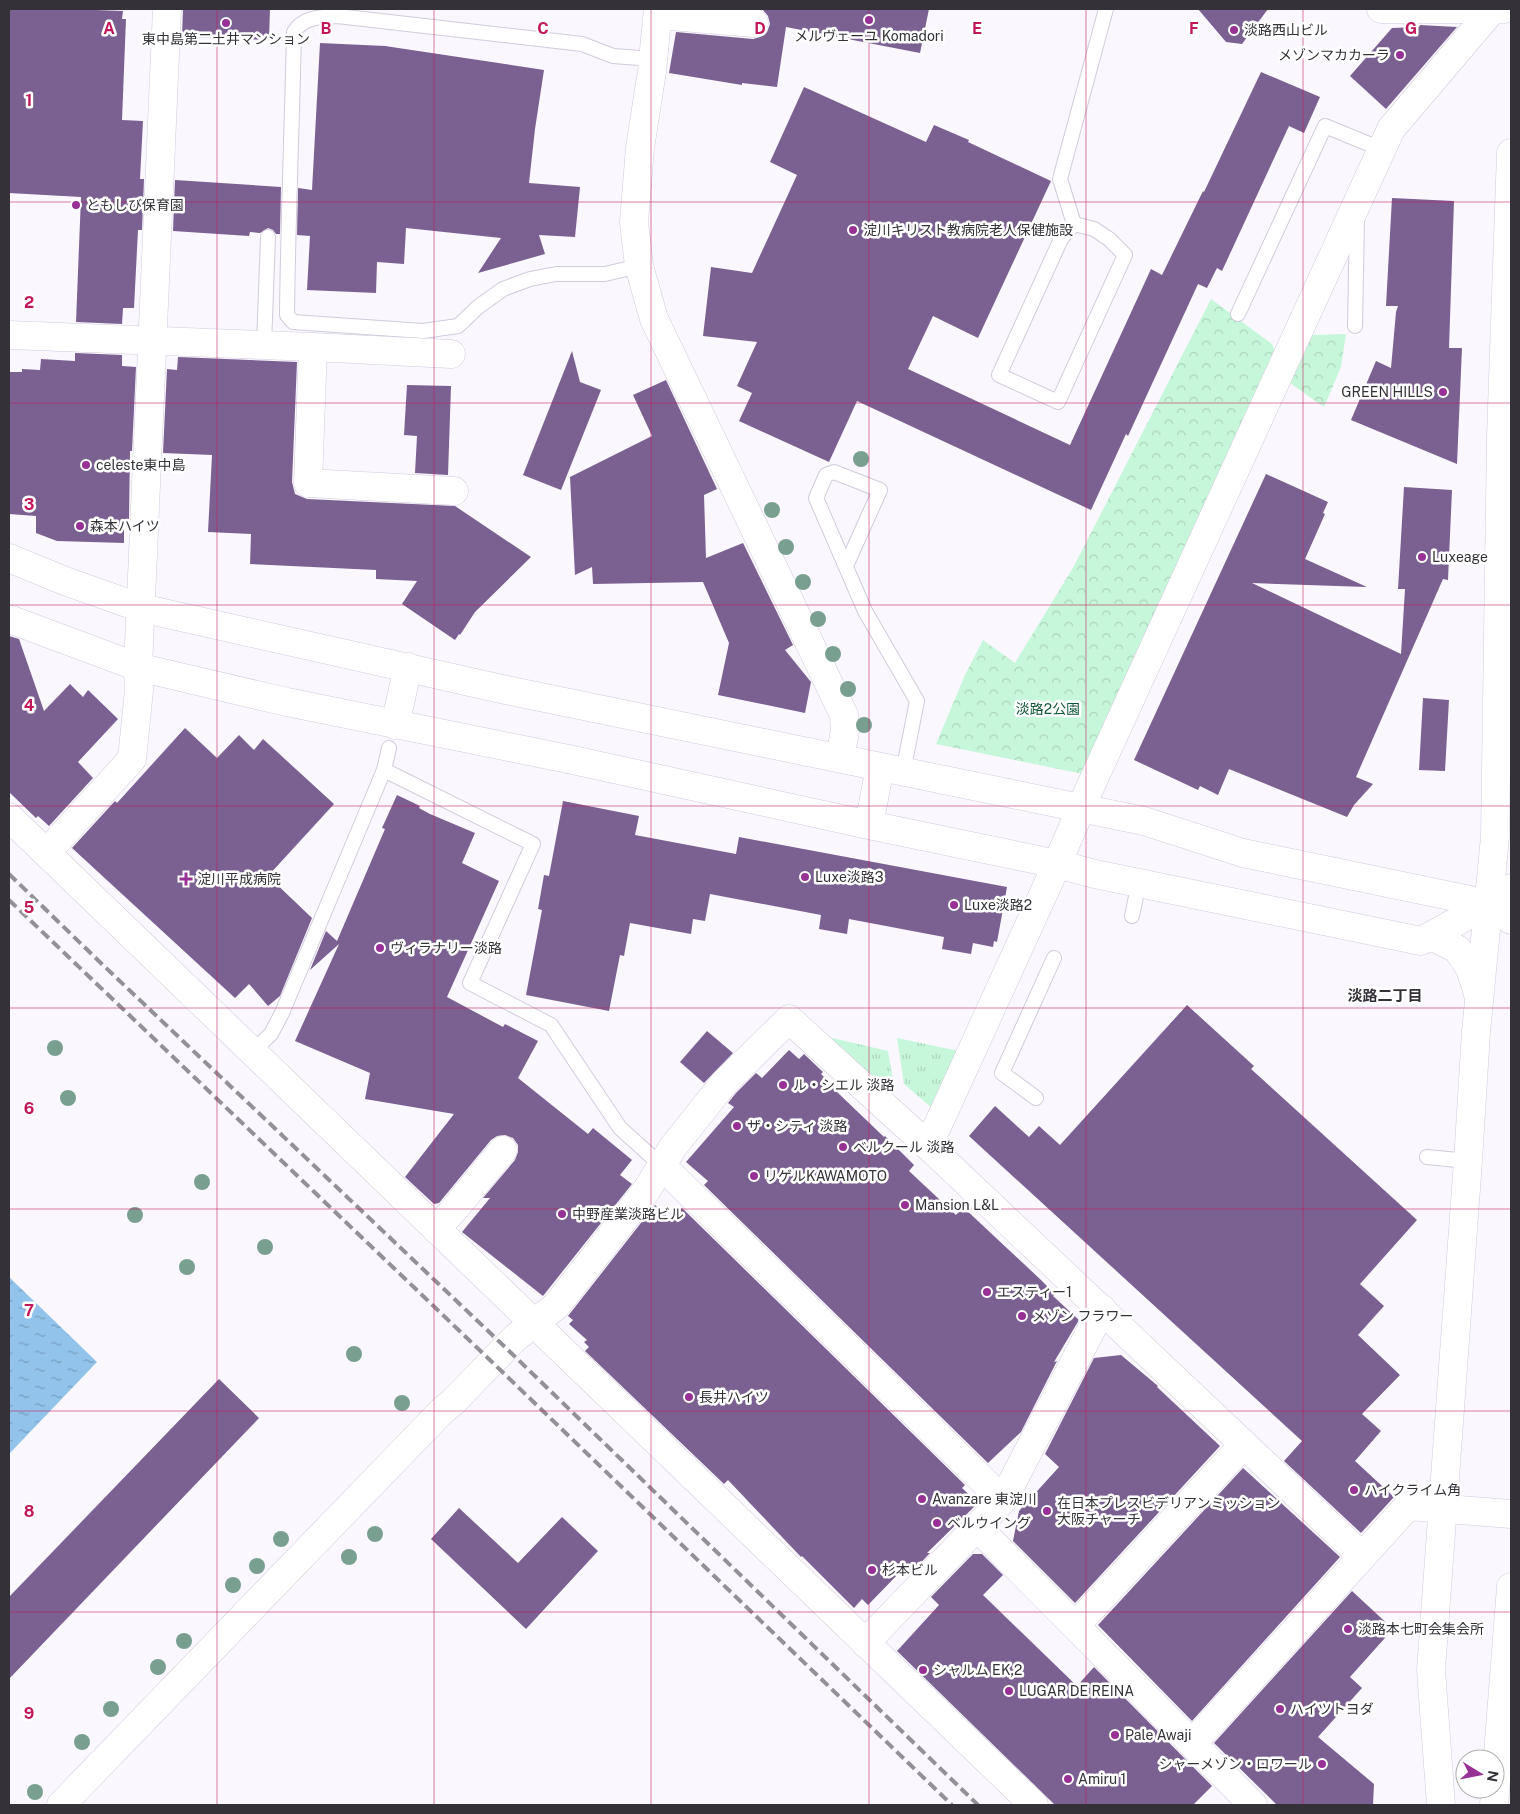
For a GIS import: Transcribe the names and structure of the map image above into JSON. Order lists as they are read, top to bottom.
{
  "districts": ["淡路二丁目"],
  "parks": ["淡路2公園"],
  "places": {
    "other": [
      "メルヴェーユ Komadori",
      "東中島第二土井マンション",
      "淡路西山ビル",
      "メゾンマカカーラ",
      "ともしび保育園",
      "淀川キリスト教病院老人保健施設",
      "GREEN HILLS",
      "celeste東中島",
      "森本ハイツ",
      "Luxeage",
      "Luxe淡路3",
      "Luxe淡路2",
      "ヴィラナリー淡路",
      "ル・シエル 淡路",
      "ザ・シティ 淡路",
      "ベルクール 淡路",
      "リゲルKAWAMOTO",
      "Mansion L&L",
      "中野産業淡路ビル",
      "エスティー1",
      "メゾン フラワー",
      "長井ハイツ",
      "ハイクライム角",
      "Avanzare 東淀川",
      "在日本プレスビデリアンミッション 大阪チャーチ",
      "ベルウイング",
      "杉本ビル",
      "淡路本七町会集会所",
      "シャルム EK,2",
      "LUGAR DE REINA",
      "ハイツトヨダ",
      "Pale Awaji",
      "シャーメゾン・ロワール",
      "Amiru 1"
    ],
    "health": ["淀川平成病院"]
  },
  "north": "right",
  "grid": {
    "columns": [
      "A",
      "B",
      "C",
      "D",
      "E",
      "F",
      "G"
    ],
    "rows": [
      "1",
      "2",
      "3",
      "4",
      "5",
      "6",
      "7",
      "8",
      "9"
    ]
  }
}
